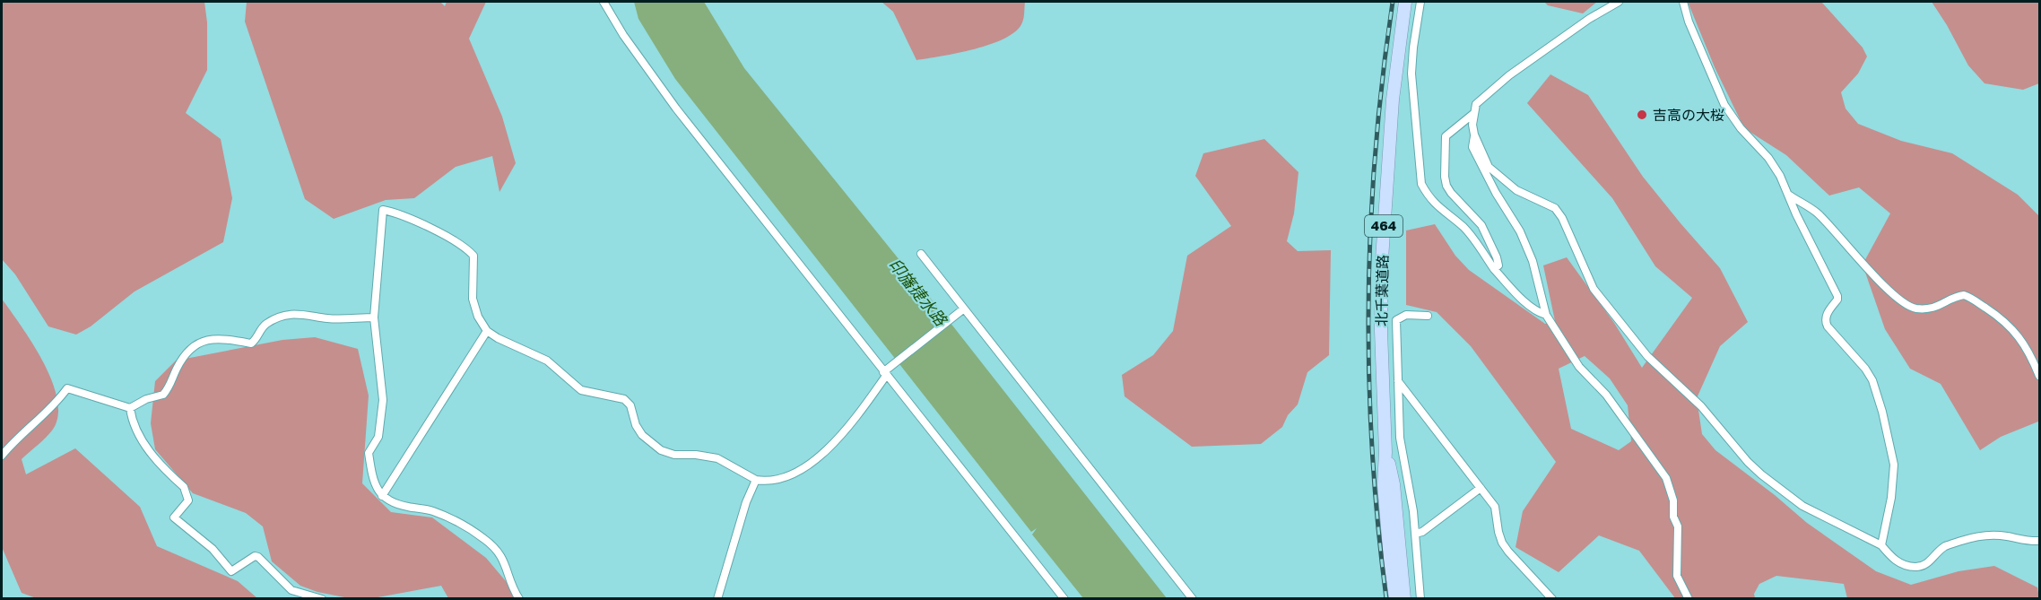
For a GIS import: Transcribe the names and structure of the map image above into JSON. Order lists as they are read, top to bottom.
{
  "streets": {
    "highway": ["464", "北千葉道路"]
  },
  "water": ["印旛捷水路"],
  "places": ["吉高の大桜"]
}
